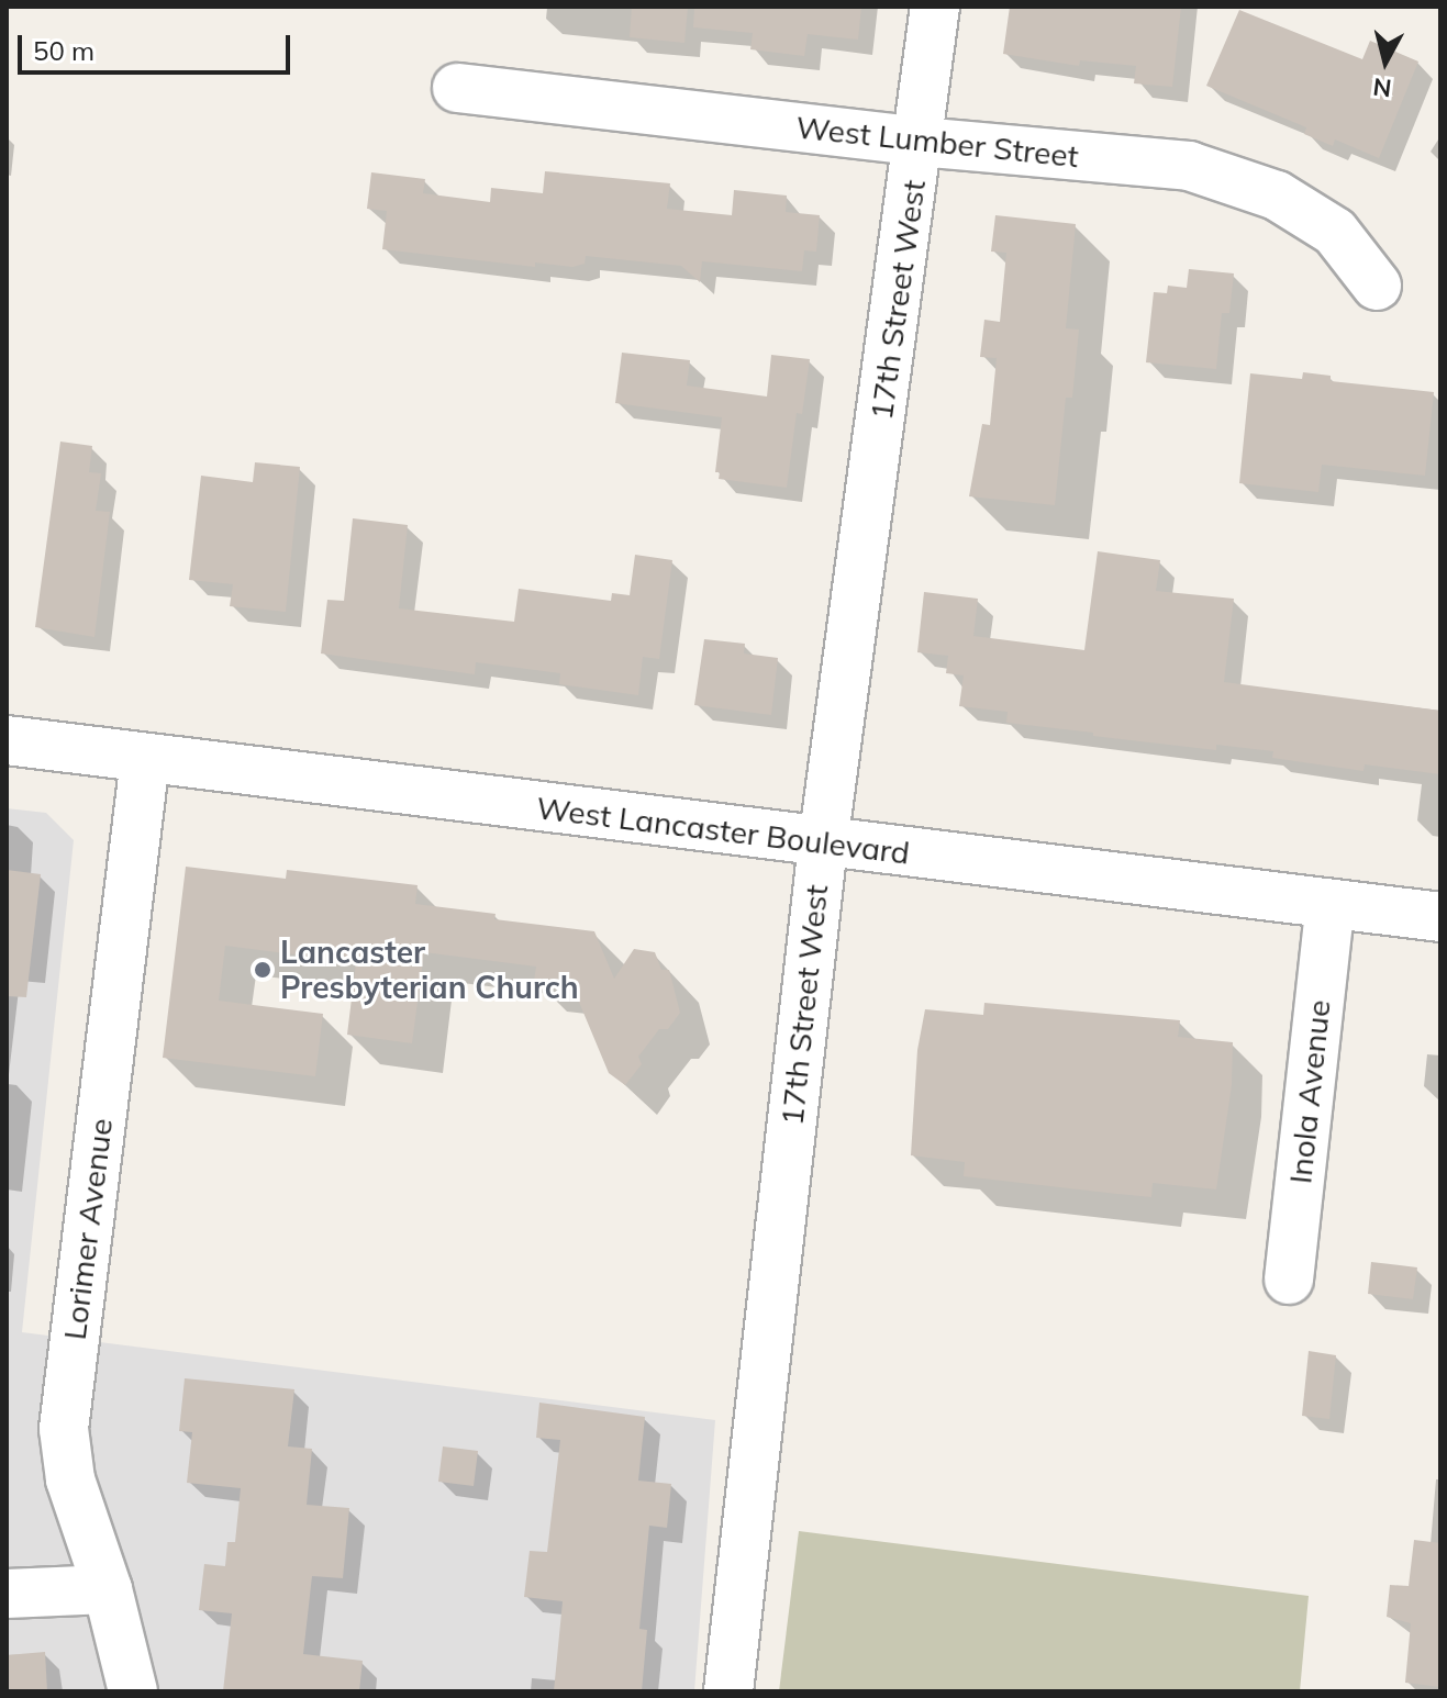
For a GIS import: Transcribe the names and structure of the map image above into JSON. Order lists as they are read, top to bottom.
{
  "streets": {
    "street": [
      "West Lumber Street",
      "17th Street West",
      "West Lancaster Boulevard",
      "Inola Avenue",
      "Lorimer Avenue"
    ]
  },
  "crossings": [
    ["West Lumber Street", "17th Street West"],
    ["17th Street West", "West Lancaster Boulevard"],
    ["West Lancaster Boulevard", "Inola Avenue"],
    ["West Lancaster Boulevard", "Lorimer Avenue"]
  ],
  "places": ["Lancaster Presbyterian Church"],
  "scale_bar": "50 m",
  "north": "bottom"
}
